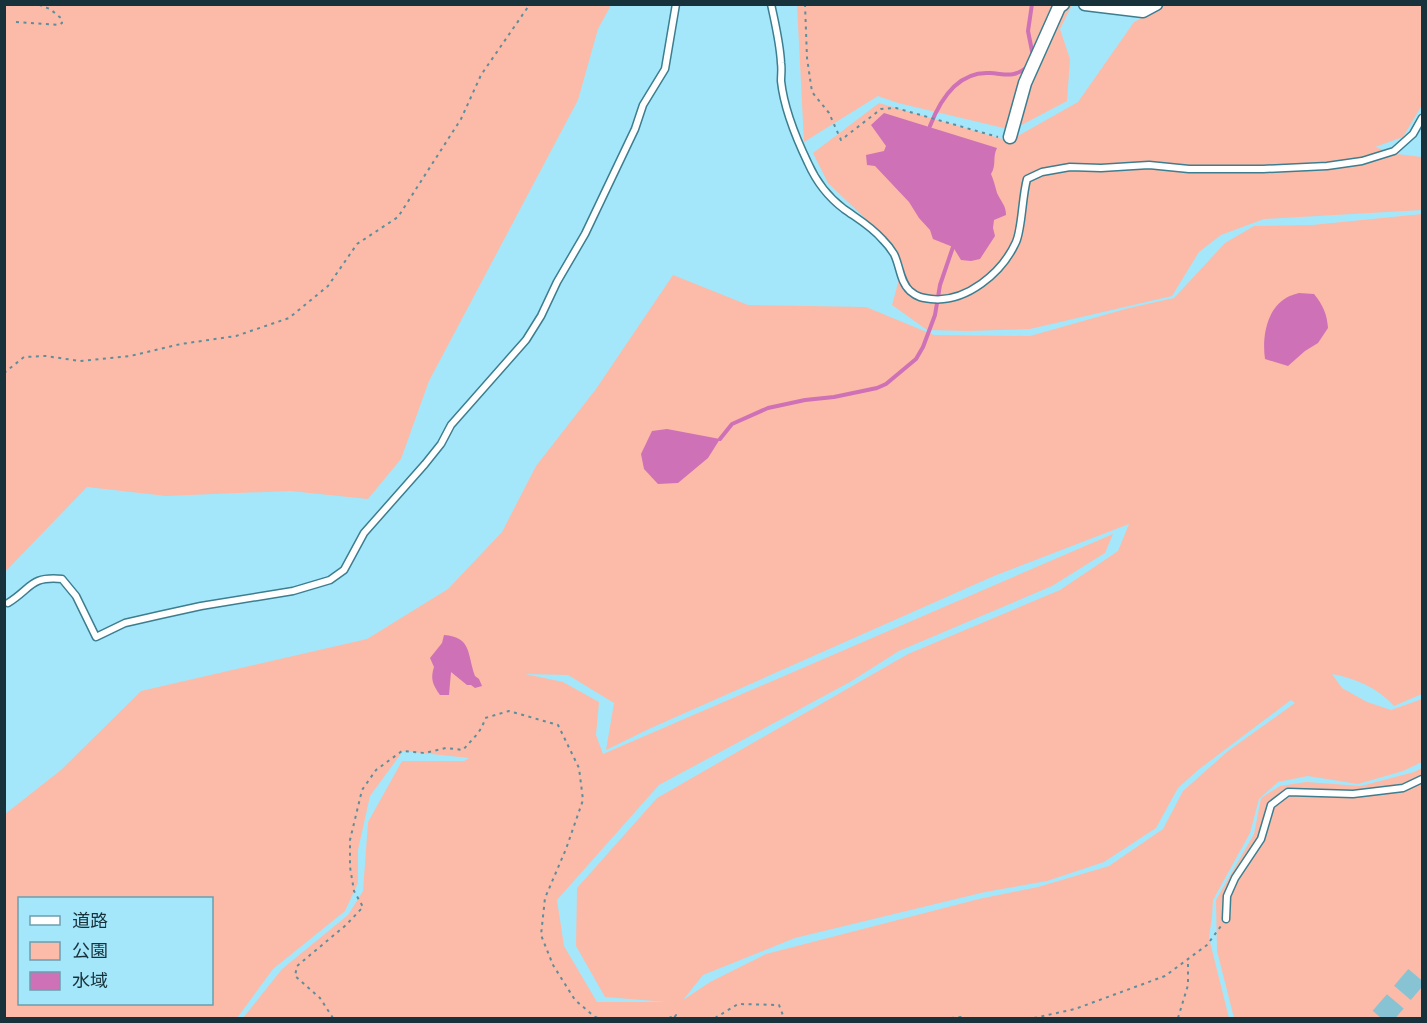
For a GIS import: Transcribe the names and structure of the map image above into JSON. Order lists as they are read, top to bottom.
{
  "legend": ["道路", "公園", "水域"]
}
